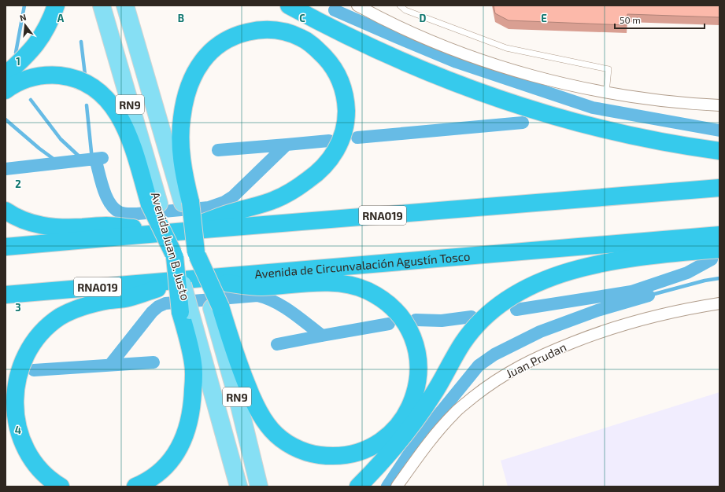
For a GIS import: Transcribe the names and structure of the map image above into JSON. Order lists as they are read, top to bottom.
{
  "streets": {
    "highway": ["RNA019", "Avenida de Circunvalación Agustín Tosco"],
    "main road": ["RN9", "Avenida Juan B. Justo"],
    "street": ["Juan Prudan"]
  },
  "scale_bar": "50 m",
  "north": "top",
  "grid": {
    "columns": [
      "A",
      "B",
      "C",
      "D",
      "E"
    ],
    "rows": [
      "1",
      "2",
      "3",
      "4"
    ]
  }
}
